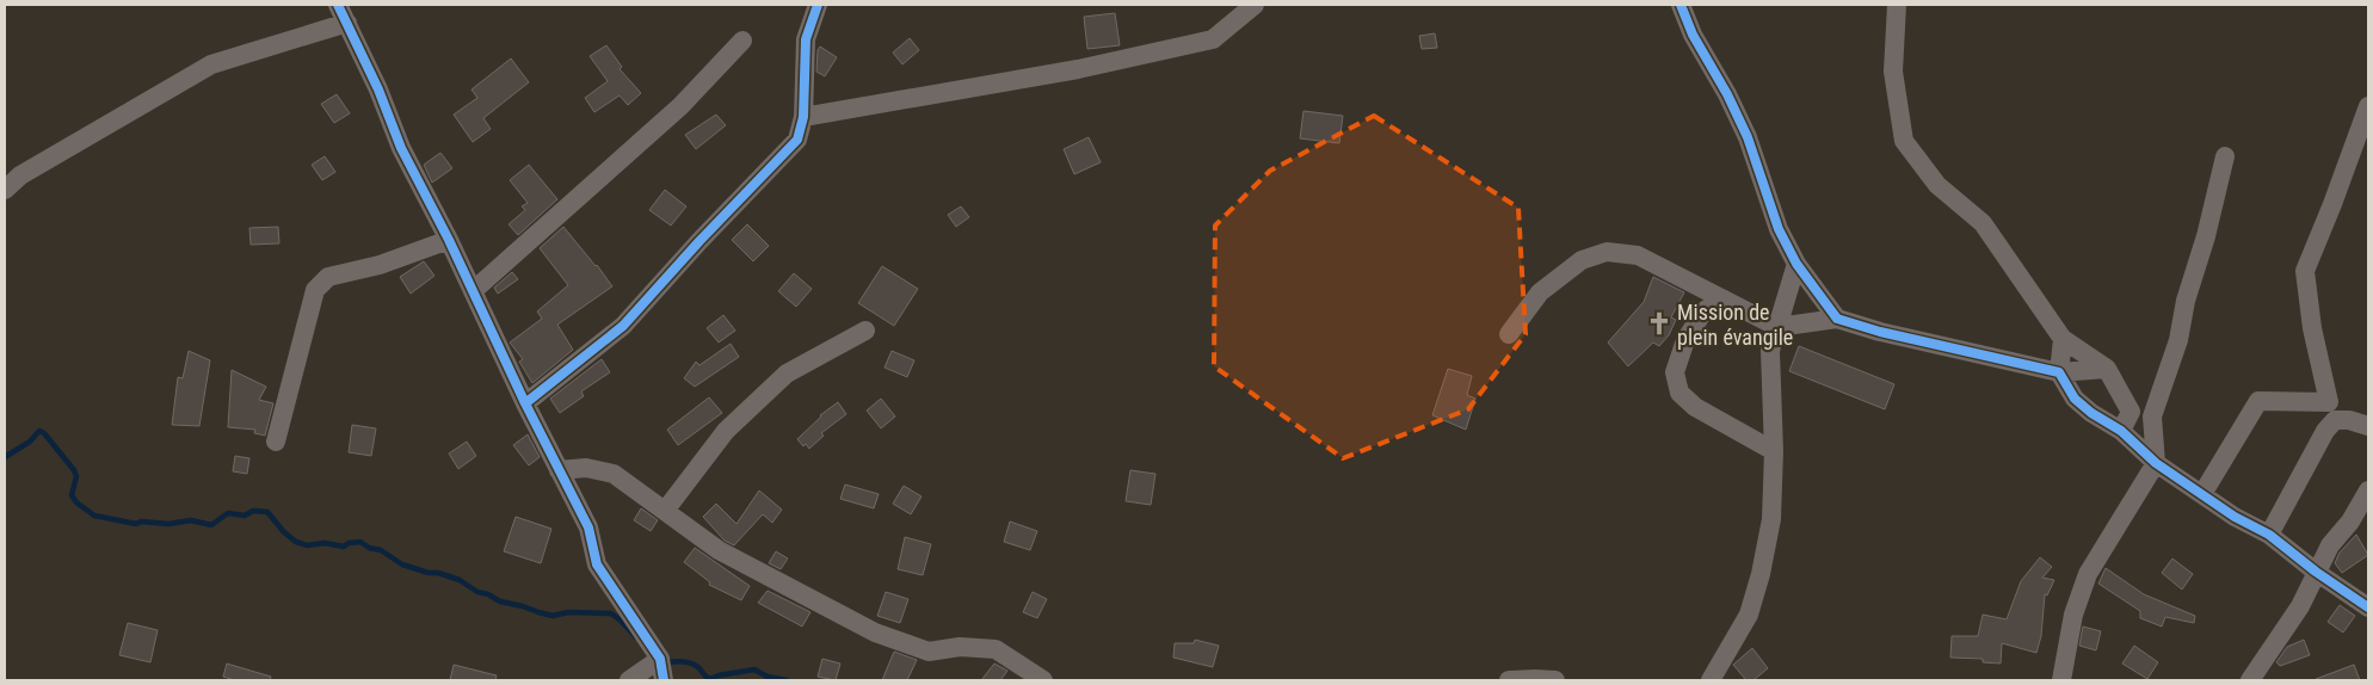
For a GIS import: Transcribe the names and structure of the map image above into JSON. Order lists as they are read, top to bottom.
{
  "places": {
    "church": ["Mission de plein évangile"]
  }
}
